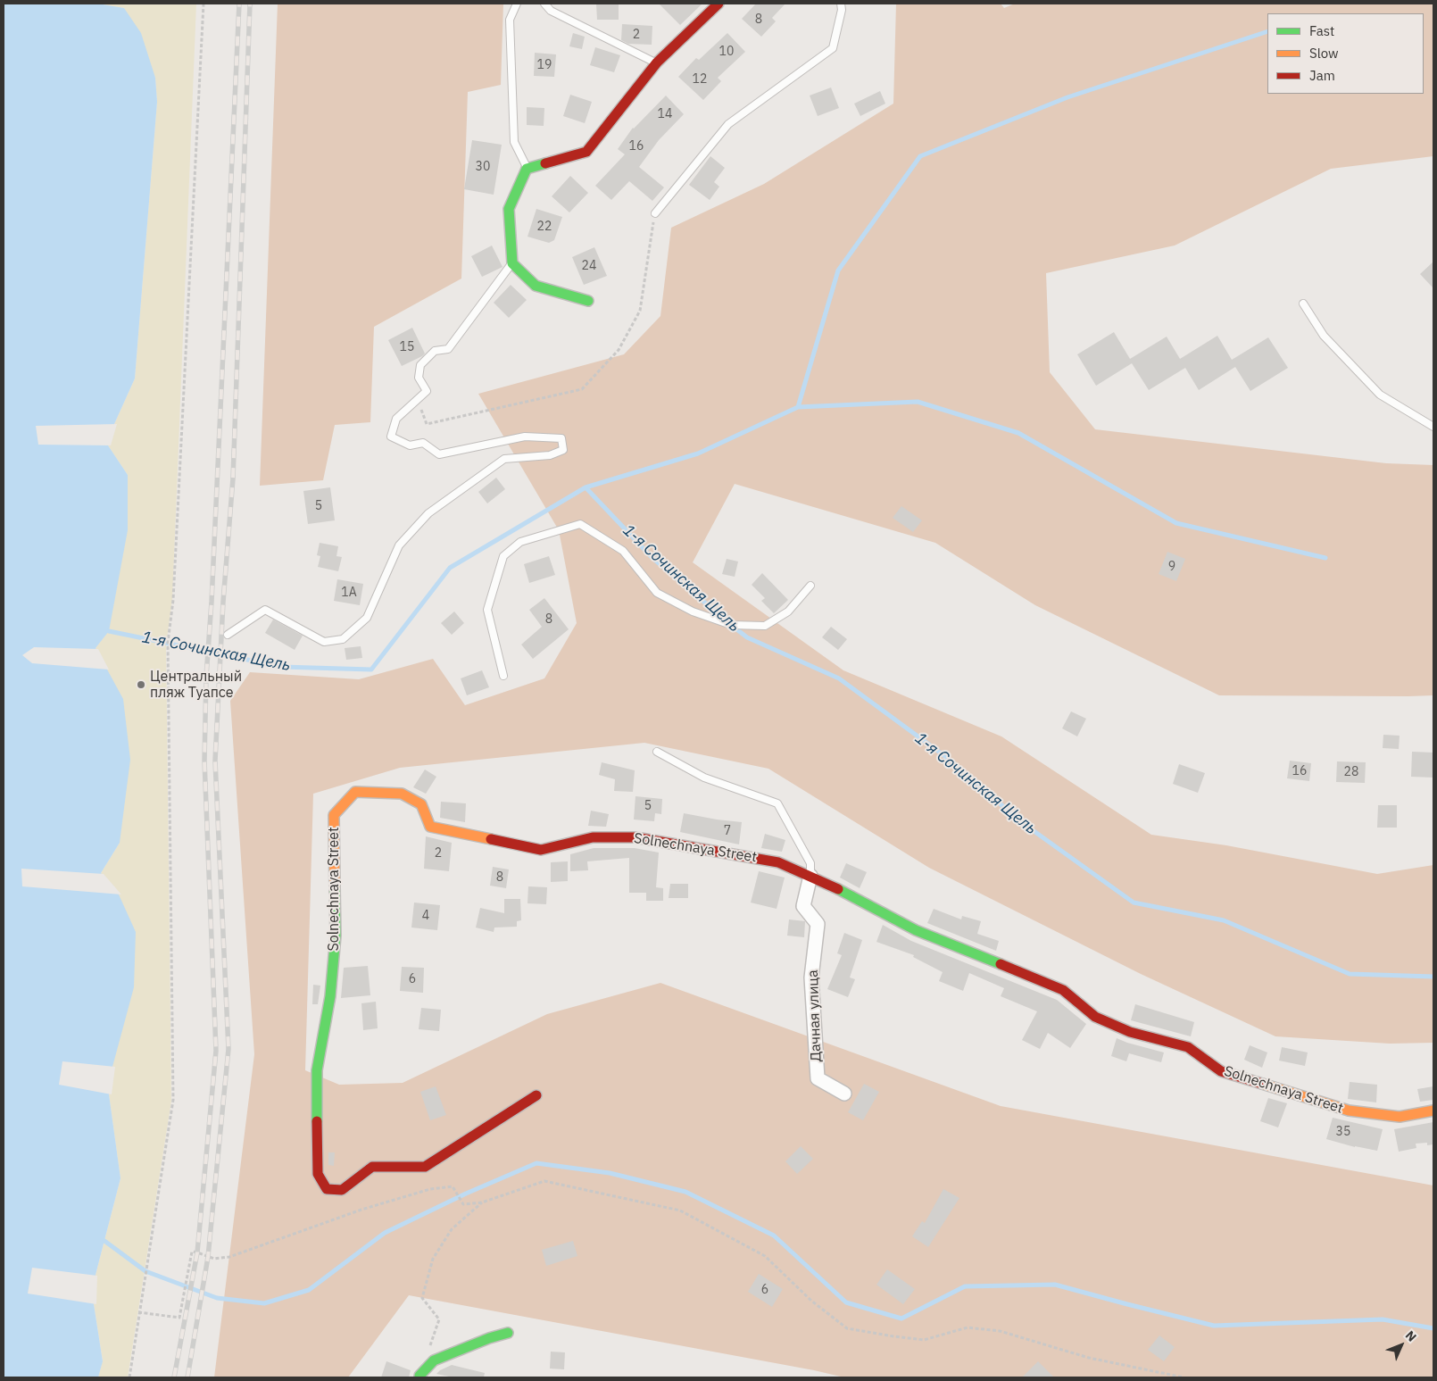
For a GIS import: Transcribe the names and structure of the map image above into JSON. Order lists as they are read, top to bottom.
{
  "streets": {
    "street": ["Solnechnaya Street", "Дачная улица"]
  },
  "crossings": [
    ["Solnechnaya Street", "Дачная улица"]
  ],
  "water": ["1-я Сочинская Щель"],
  "places": ["Центральный пляж Туапсе"],
  "house_numbers": [
    "8",
    "2",
    "10",
    "19",
    "12",
    "14",
    "16",
    "30",
    "22",
    "24",
    "15",
    "5",
    "9",
    "1А",
    "8",
    "16",
    "28",
    "5",
    "7",
    "2",
    "8",
    "4",
    "6",
    "35",
    "6"
  ],
  "legend": ["Fast", "Slow", "Jam"],
  "north": "top right"
}
